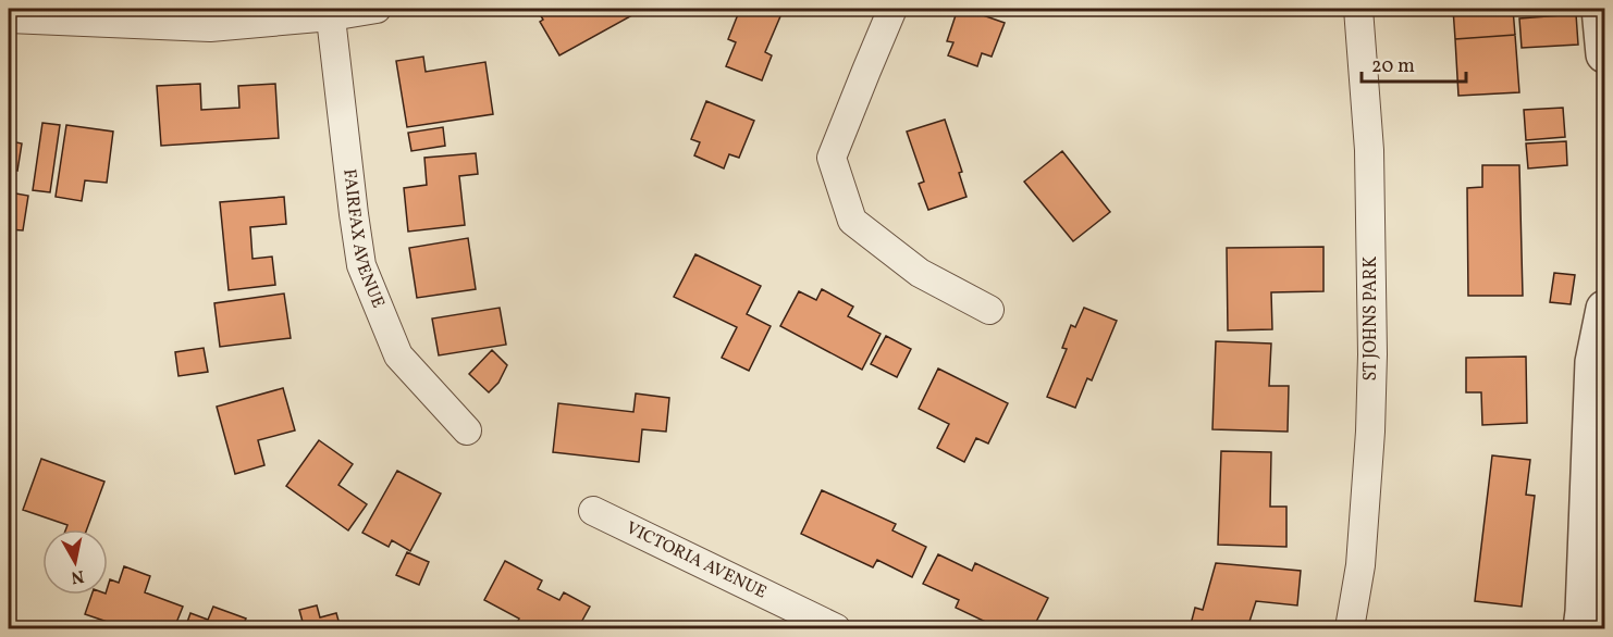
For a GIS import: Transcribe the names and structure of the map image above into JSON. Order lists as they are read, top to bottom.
{
  "streets": {
    "street": ["FAIRFAX AVENUE", "ST JOHNS PARK", "VICTORIA AVENUE"]
  },
  "scale_bar": "20 m",
  "north": "bottom"
}
